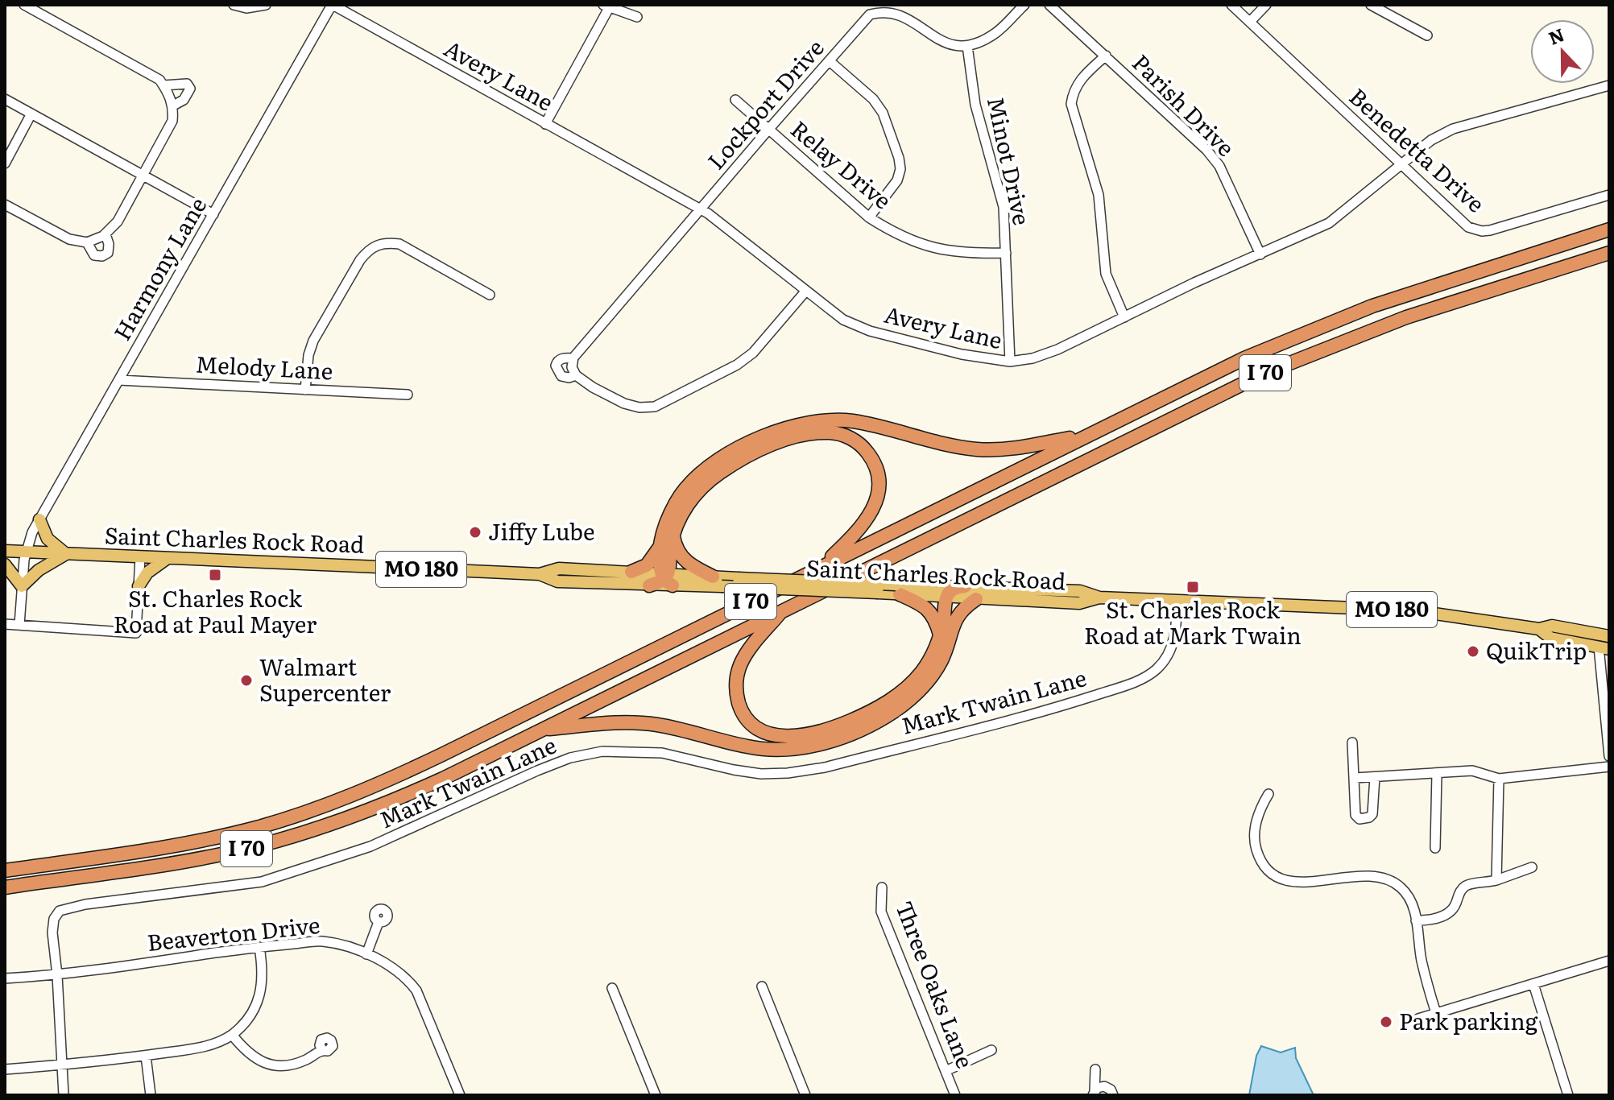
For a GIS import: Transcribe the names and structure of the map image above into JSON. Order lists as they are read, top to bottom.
{
  "streets": {
    "highway": ["I 70"],
    "main road": ["Saint Charles Rock Road", "MO 180"],
    "street": [
      "Avery Lane",
      "Lockport Drive",
      "Parish Drive",
      "Benedetta Drive",
      "Minot Drive",
      "Relay Drive",
      "Harmony Lane",
      "Melody Lane",
      "Mark Twain Lane",
      "Beaverton Drive",
      "Three Oaks Lane"
    ]
  },
  "crossings": [
    ["Avery Lane", "Lockport Drive"],
    ["Avery Lane", "Parish Drive"],
    ["Avery Lane", "Benedetta Drive"],
    ["Avery Lane", "Minot Drive"],
    ["Avery Lane", "Harmony Lane"],
    ["Lockport Drive", "Minot Drive"],
    ["Lockport Drive", "Relay Drive"],
    ["Minot Drive", "Relay Drive"],
    ["Harmony Lane", "Melody Lane"],
    ["Harmony Lane", "Saint Charles Rock Road"],
    ["Saint Charles Rock Road", "Mark Twain Lane"],
    ["Mark Twain Lane", "Beaverton Drive"]
  ],
  "places": {
    "other": [
      "Jiffy Lube",
      "QuikTrip",
      "Walmart Supercenter",
      "Park parking"
    ],
    "transit": ["St. Charles Rock Road at Paul Mayer", "St. Charles Rock Road at Mark Twain"]
  },
  "north": "top"
}
